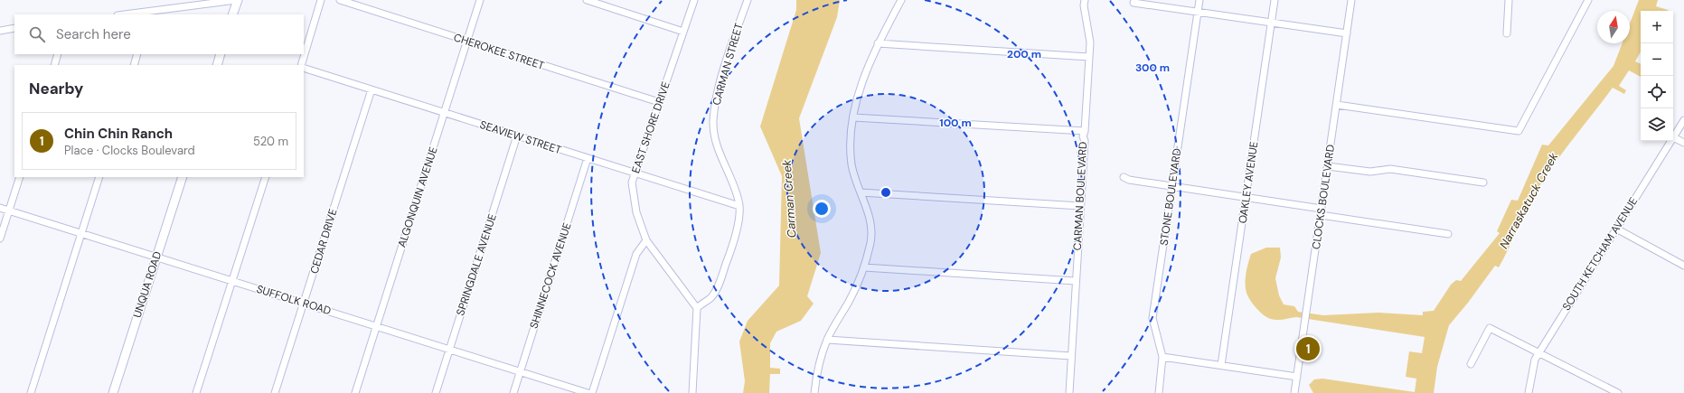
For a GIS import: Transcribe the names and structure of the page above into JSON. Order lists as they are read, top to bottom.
{
  "streets": {
    "street": [
      "CHEROKEE STREET",
      "CARMAN STREET",
      "EAST SHORE DRIVE",
      "SEAVIEW STREET",
      "OAKLEY AVENUE",
      "CARMAN BOULEVARD",
      "ALGONQUIN AVENUE",
      "STONE BOULEVARD",
      "CLOCKS BOULEVARD",
      "CEDAR DRIVE",
      "SOUTH KETCHAM AVENUE",
      "SPRINGDALE AVENUE",
      "SHINNECOCK AVENUE",
      "UNQUA ROAD",
      "SUFFOLK ROAD"
    ]
  },
  "crossings": [
    ["CHEROKEE STREET", "EAST SHORE DRIVE"],
    ["CHEROKEE STREET", "ALGONQUIN AVENUE"],
    ["CARMAN STREET", "EAST SHORE DRIVE"],
    ["CARMAN STREET", "SEAVIEW STREET"],
    ["EAST SHORE DRIVE", "SEAVIEW STREET"],
    ["SEAVIEW STREET", "ALGONQUIN AVENUE"],
    ["SEAVIEW STREET", "CEDAR DRIVE"],
    ["SEAVIEW STREET", "SPRINGDALE AVENUE"],
    ["SEAVIEW STREET", "SHINNECOCK AVENUE"],
    ["ALGONQUIN AVENUE", "SUFFOLK ROAD"],
    ["CEDAR DRIVE", "SUFFOLK ROAD"],
    ["SPRINGDALE AVENUE", "SUFFOLK ROAD"],
    ["SHINNECOCK AVENUE", "SUFFOLK ROAD"],
    ["UNQUA ROAD", "SUFFOLK ROAD"]
  ],
  "water": ["Carman Creek", "Narraskatuck Creek"],
  "north": "top",
  "page": {
    "map_buttons": ["+", "−"],
    "search": "Search here",
    "heading": "Nearby",
    "list": [
      {
        "mark": "1",
        "name": "Chin Chin Ranch",
        "note": "Place · Clocks Boulevard",
        "value": "520 m"
      }
    ],
    "pins": "1"
  },
  "rings": ["200 m", "300 m", "100 m"]
}
